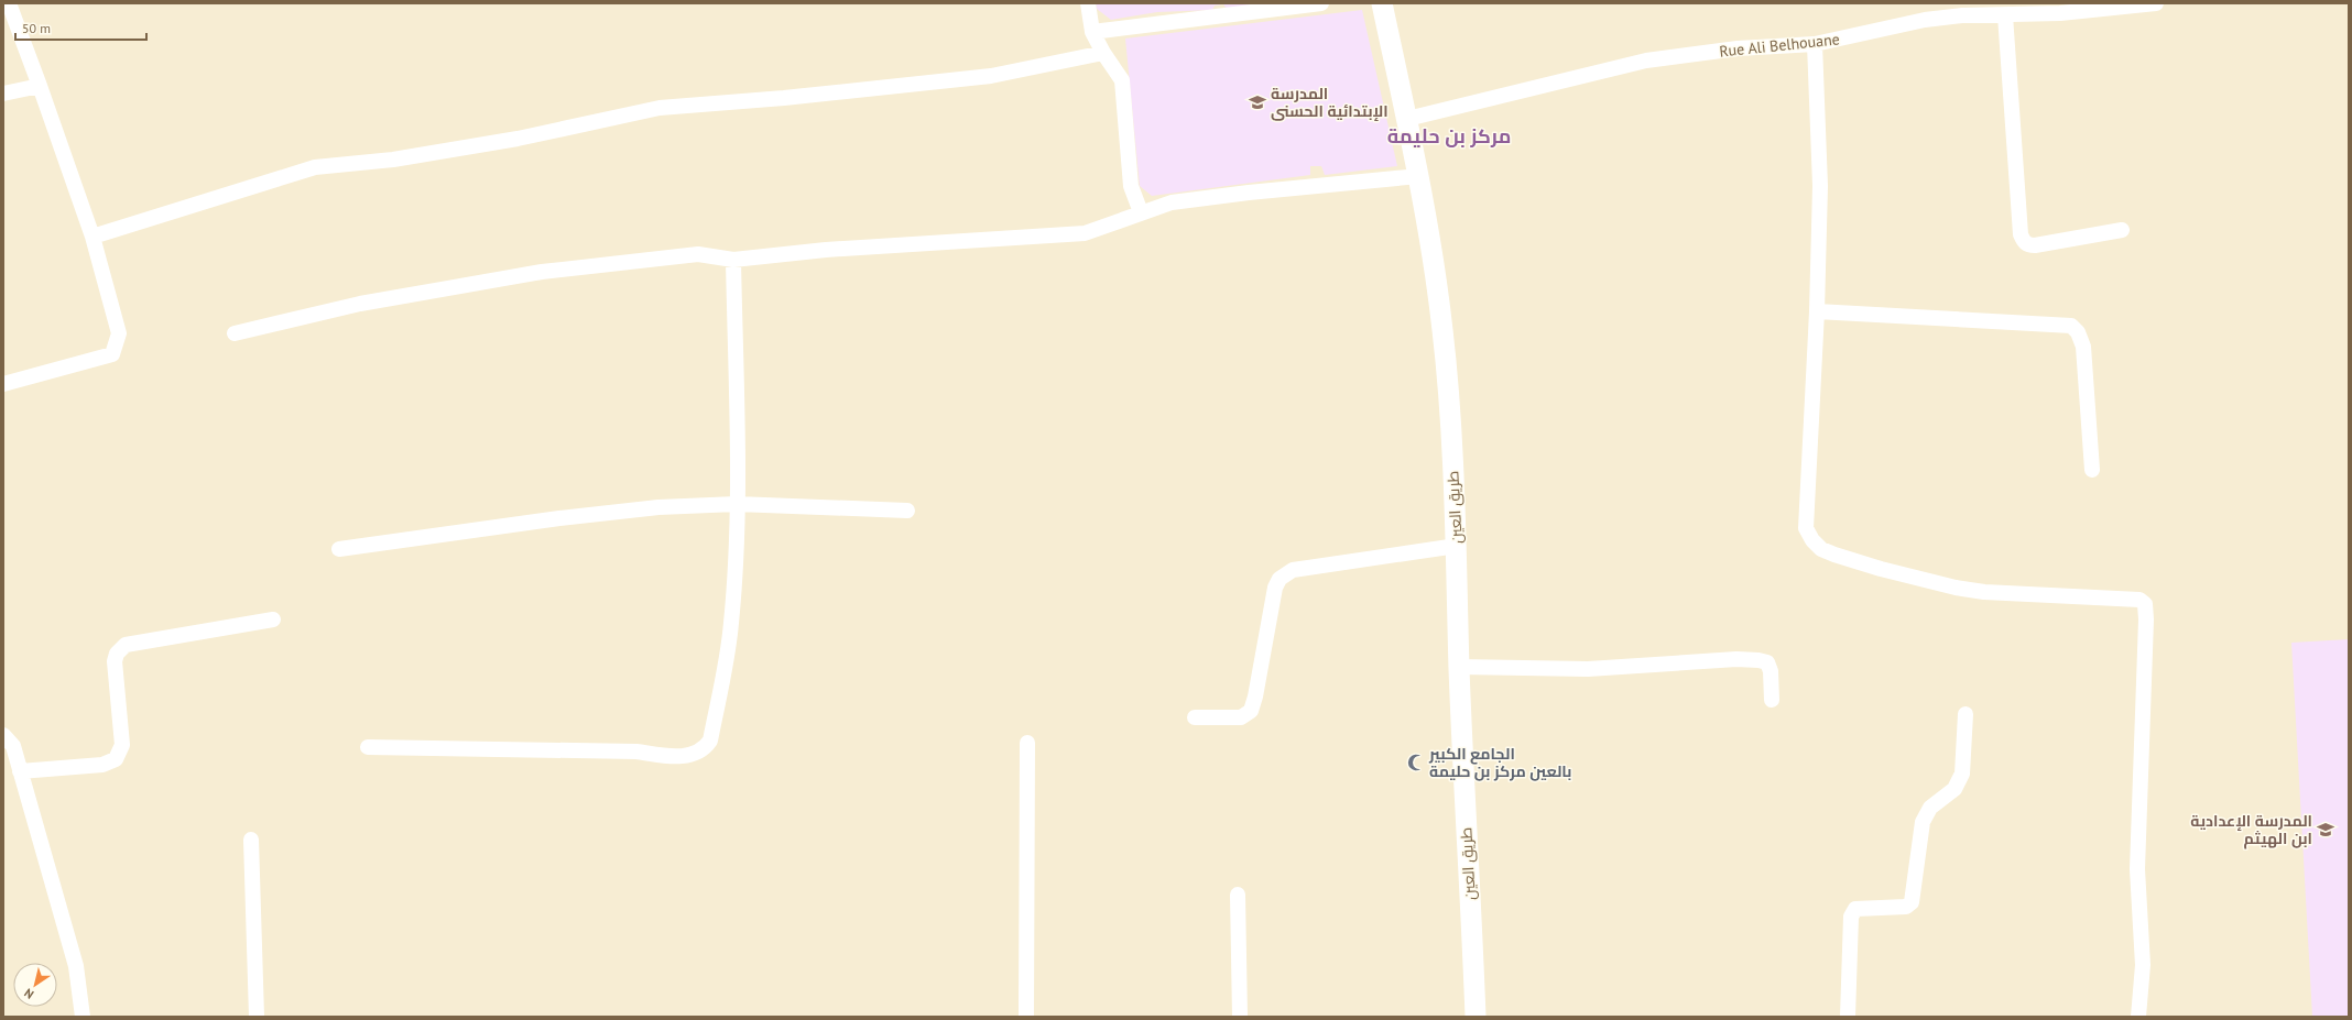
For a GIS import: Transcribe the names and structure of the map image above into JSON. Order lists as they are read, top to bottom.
{
  "streets": {
    "main road": ["طريق العين"],
    "street": ["Rue Ali Belhouane"]
  },
  "crossings": [
    ["Rue Ali Belhouane", "طريق العين"]
  ],
  "districts": ["مركز بن حليمة"],
  "places": {
    "school or university": ["المدرسة الإبتدائية الحسنى", "المدرسة الإعدادية ابن الهيثم"],
    "mosque": ["الجامع الكبير بالعين مركز بن حليمة"]
  },
  "scale_bar": "50 m",
  "north": "bottom left"
}
